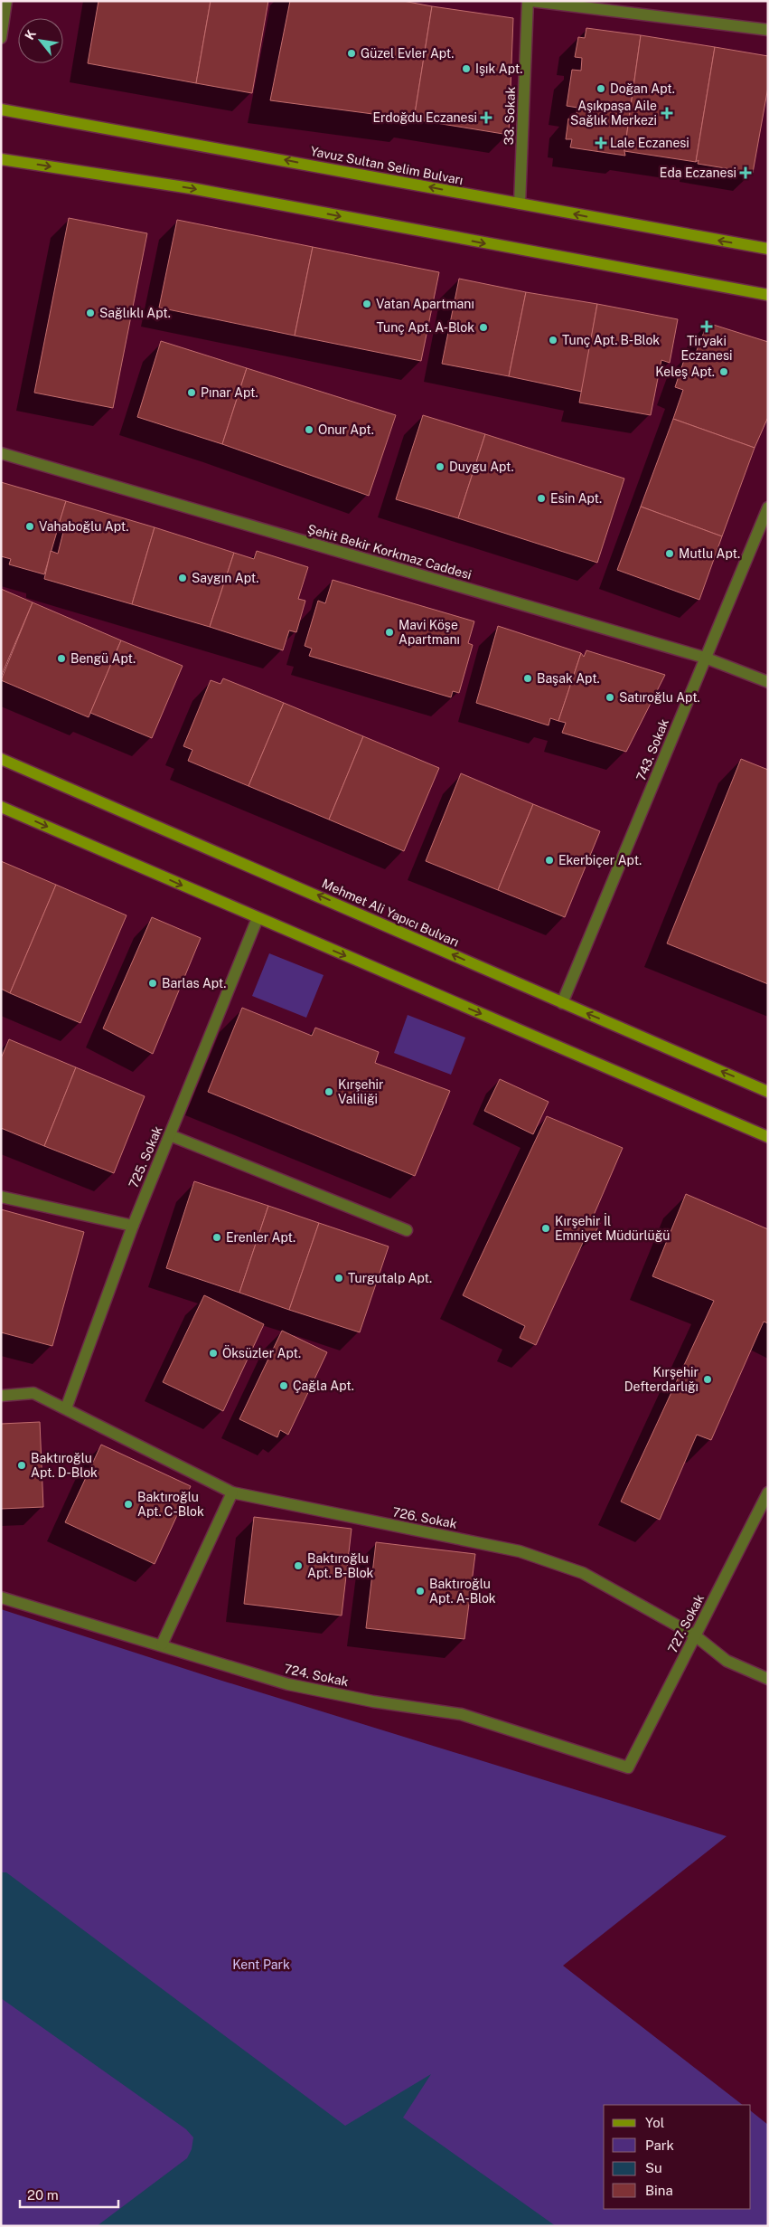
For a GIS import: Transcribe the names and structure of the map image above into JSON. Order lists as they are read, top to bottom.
{
  "streets": {
    "main road": ["Yavuz Sultan Selim Bulvarı", "Mehmet Ali Yapıcı Bulvarı"],
    "street": [
      "33. Sokak",
      "Şehit Bekir Korkmaz Caddesi",
      "743. Sokak",
      "725. Sokak",
      "726. Sokak",
      "727. Sokak",
      "724. Sokak"
    ]
  },
  "crossings": [
    ["33. Sokak", "Yavuz Sultan Selim Bulvarı"],
    ["Şehit Bekir Korkmaz Caddesi", "743. Sokak"],
    ["743. Sokak", "Mehmet Ali Yapıcı Bulvarı"],
    ["725. Sokak", "726. Sokak"],
    ["726. Sokak", "727. Sokak"],
    ["727. Sokak", "724. Sokak"]
  ],
  "parks": ["Kent Park"],
  "places": {
    "other": [
      "Güzel Evler Apt.",
      "Işık Apt.",
      "Doğan Apt.",
      "Vatan Apartmanı",
      "Sağlıklı Apt.",
      "Tunç Apt. A-Blok",
      "Tunç Apt. B-Blok",
      "Keleş Apt.",
      "Pınar Apt.",
      "Onur Apt.",
      "Duygu Apt.",
      "Esin Apt.",
      "Vahaboğlu Apt.",
      "Mutlu Apt.",
      "Saygın Apt.",
      "Mavi Köşe Apartmanı",
      "Bengü Apt.",
      "Başak Apt.",
      "Satıroğlu Apt.",
      "Ekerbiçer Apt.",
      "Barlas Apt.",
      "Kırşehir Valiliği",
      "Kırşehir İl Emniyet Müdürlüğü",
      "Erenler Apt.",
      "Turgutalp Apt.",
      "Öksüzler Apt.",
      "Kırşehir Defterdarlığı",
      "Çağla Apt.",
      "Baktıroğlu Apt. D-Blok",
      "Baktıroğlu Apt. C-Blok",
      "Baktıroğlu Apt. B-Blok",
      "Baktıroğlu Apt. A-Blok"
    ],
    "health": [
      "Aşıkpaşa Aile Sağlık Merkezi",
      "Erdoğdu Eczanesi",
      "Lale Eczanesi",
      "Eda Eczanesi",
      "Tiryaki Eczanesi"
    ]
  },
  "legend": [
    "Yol",
    "Park",
    "Su",
    "Bina"
  ],
  "scale_bar": "20 m",
  "north": "top left"
}
